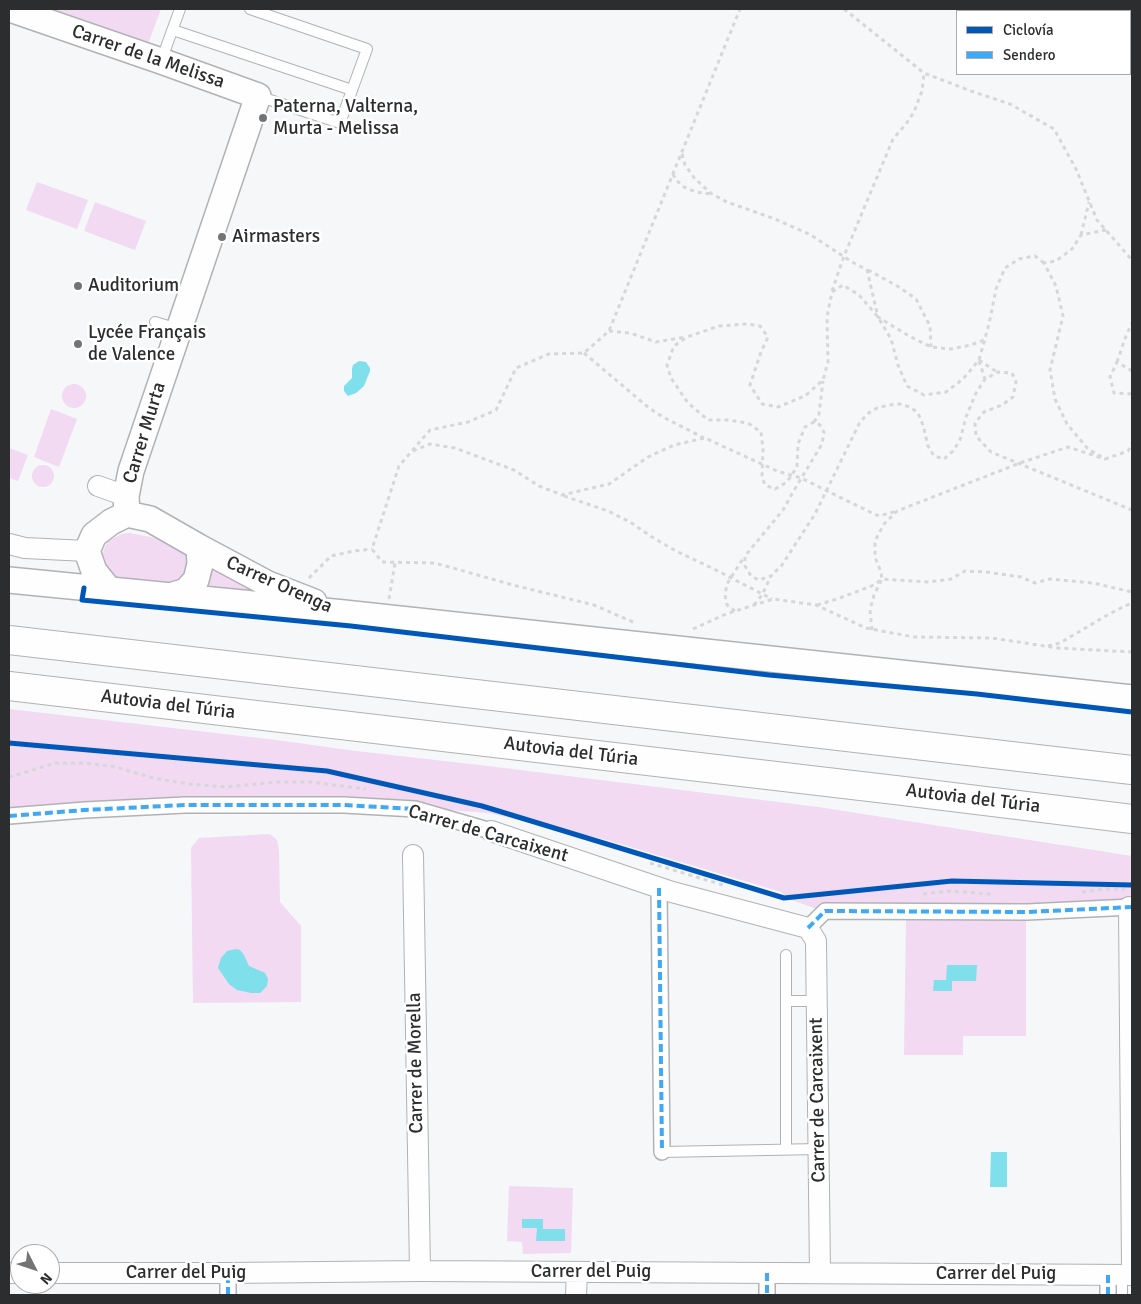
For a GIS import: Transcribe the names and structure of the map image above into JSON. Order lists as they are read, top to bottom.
{
  "streets": {
    "highway": ["Autovia del Túria"],
    "street": [
      "Carrer de la Melissa",
      "Carrer Murta",
      "Carrer Orenga",
      "Carrer de Carcaixent",
      "Carrer de Morella",
      "Carrer del Puig"
    ]
  },
  "crossings": [
    ["Carrer de la Melissa", "Carrer Murta"],
    ["Carrer Murta", "Carrer Orenga"],
    ["Carrer de Carcaixent", "Carrer del Puig"],
    ["Carrer de Morella", "Carrer del Puig"]
  ],
  "places": [
    "Paterna, Valterna, Murta - Melissa",
    "Airmasters",
    "Auditorium",
    "Lycée Français de Valence"
  ],
  "legend": ["Ciclovía", "Sendero"],
  "north": "bottom right"
}
